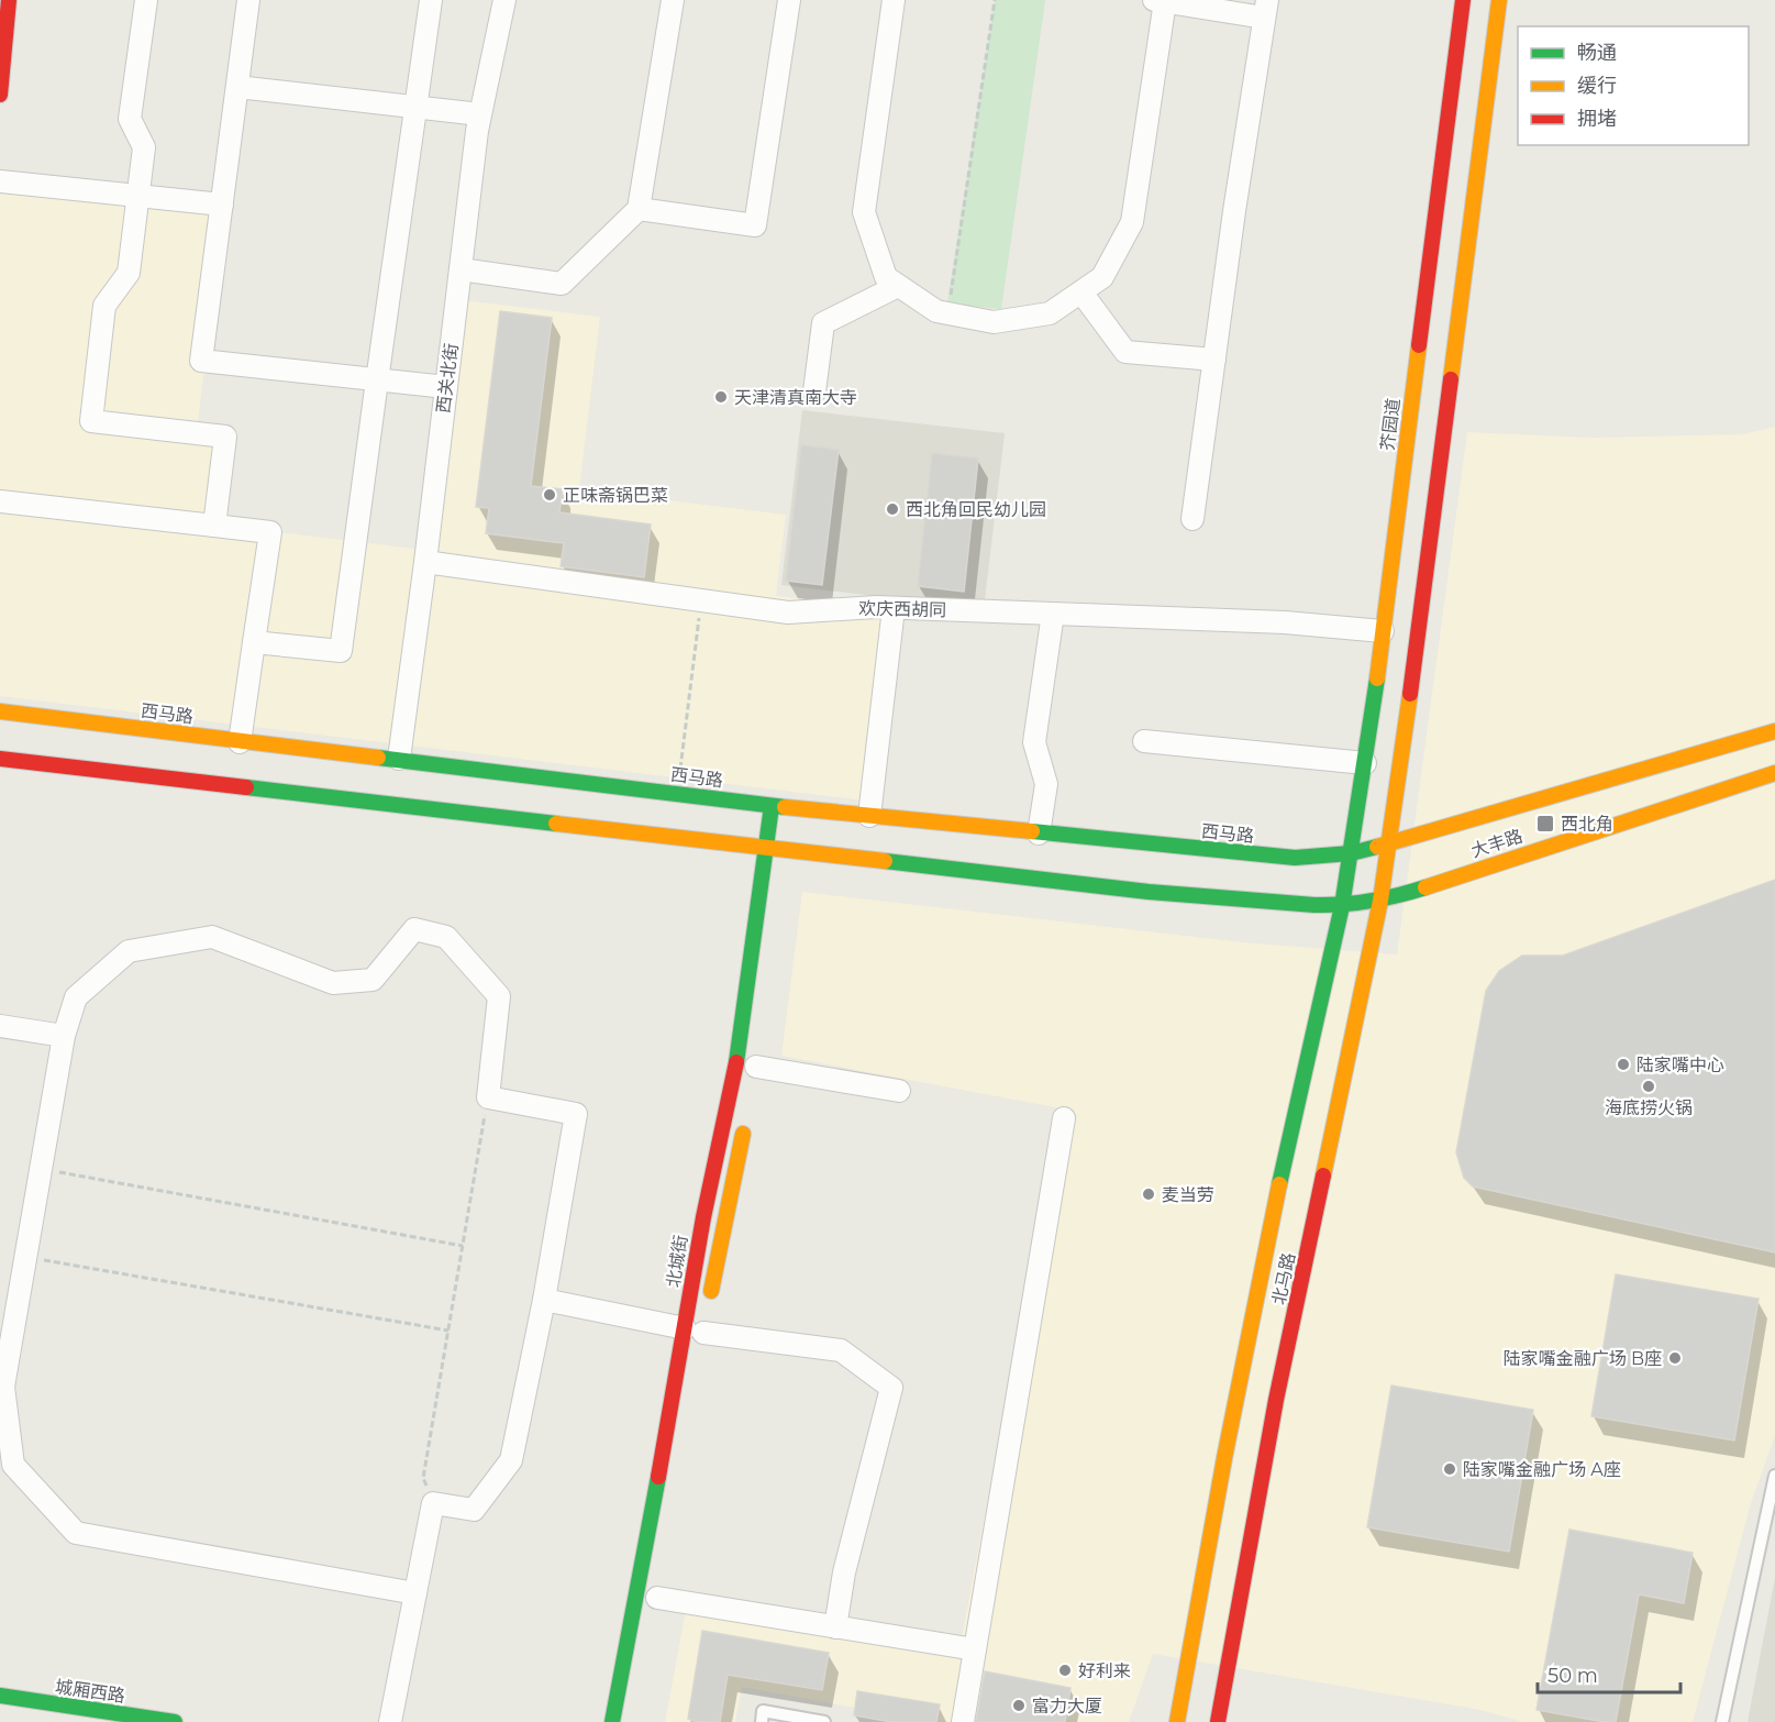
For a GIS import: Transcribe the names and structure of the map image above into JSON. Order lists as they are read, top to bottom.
{
  "streets": {
    "main road": [
      "芥园道",
      "西马路",
      "大丰路",
      "北城街",
      "北马路",
      "城厢西路"
    ],
    "street": ["西关北街", "欢庆西胡同"]
  },
  "crossings": [
    ["西关北街", "欢庆西胡同"],
    ["西关北街", "西马路"],
    ["芥园道", "欢庆西胡同"],
    ["芥园道", "西马路"],
    ["芥园道", "北马路"],
    ["西马路", "大丰路"],
    ["西马路", "北城街"],
    ["西马路", "北马路"],
    ["大丰路", "北马路"]
  ],
  "places": {
    "other": [
      "天津清真南大寺",
      "正味斋锅巴菜",
      "西北角回民幼儿园",
      "陆家嘴中心",
      "海底捞火锅",
      "麦当劳",
      "陆家嘴金融广场 B座",
      "陆家嘴金融广场 A座",
      "好利来",
      "富力大厦"
    ],
    "transit": ["西北角"]
  },
  "legend": ["畅通", "缓行", "拥堵"],
  "scale_bar": "50 m"
}
